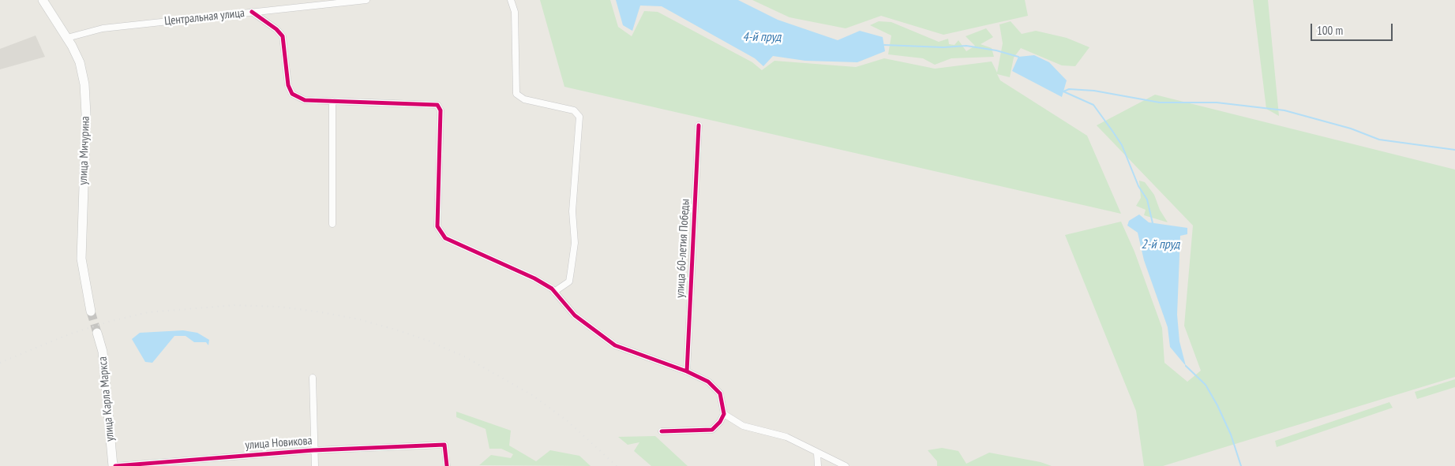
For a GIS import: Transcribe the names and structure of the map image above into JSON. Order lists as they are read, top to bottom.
{
  "streets": {
    "main road": ["улица Мичурина", "улица Карла Маркса"],
    "street": ["Центральная улица", "улица 60-летия Победы", "улица Новикова"]
  },
  "crossings": [
    ["Центральная улица", "улица Мичурина"],
    ["улица Карла Маркса", "улица Новикова"]
  ],
  "water": ["4-й пруд", "2-й пруд"],
  "scale_bar": "100 m"
}
